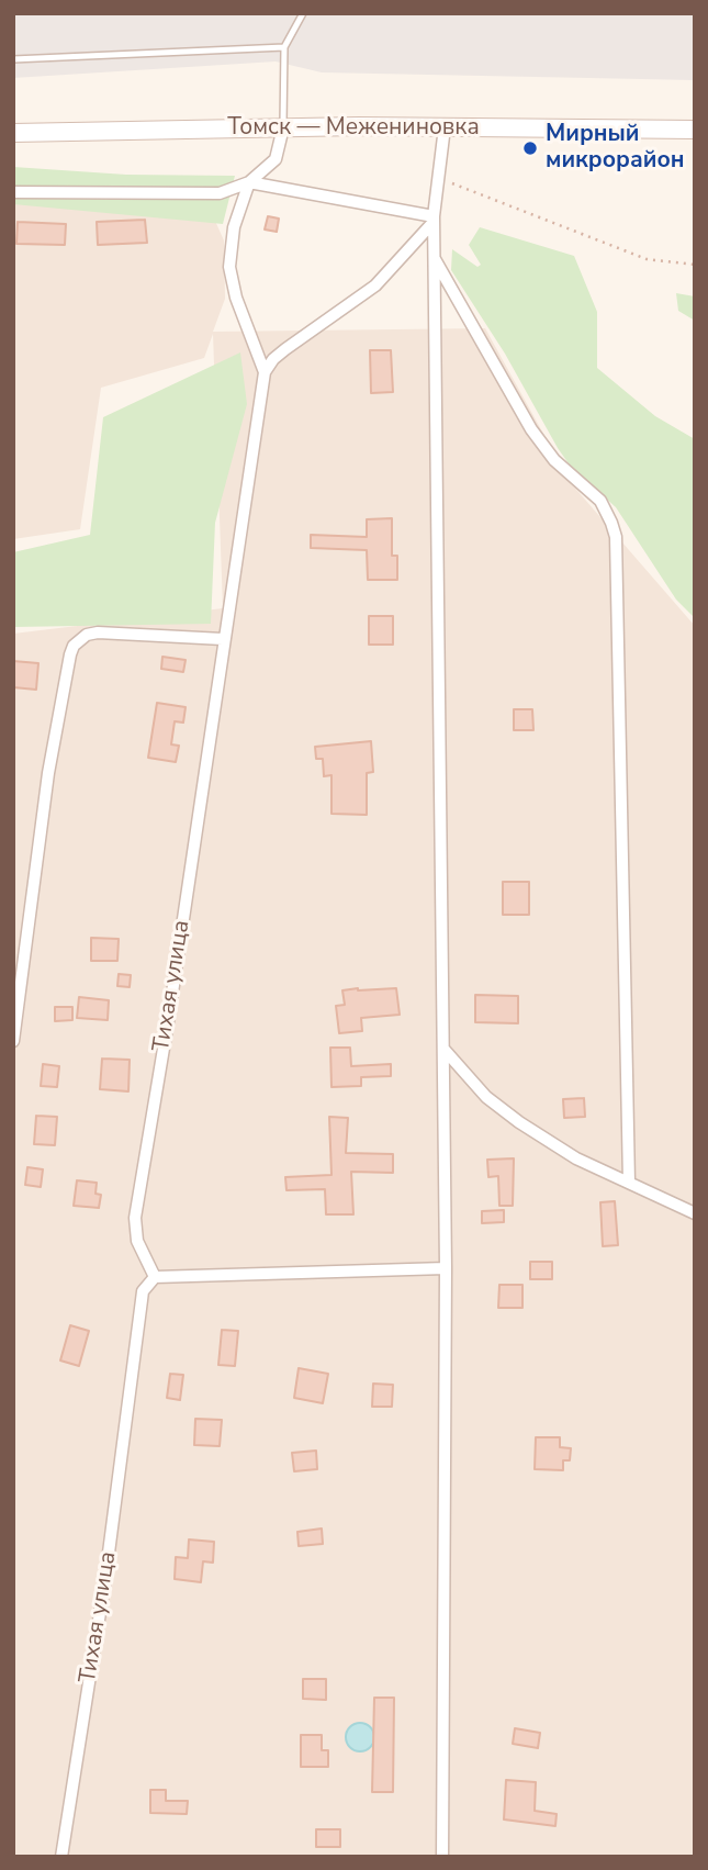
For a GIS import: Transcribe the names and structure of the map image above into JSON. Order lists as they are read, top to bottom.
{
  "streets": {
    "street": ["Томск — Межениновка", "Тихая улица"]
  },
  "crossings": [
    ["Томск — Межениновка", "Тихая улица"]
  ],
  "places": ["Мирный микрорайон"]
}
